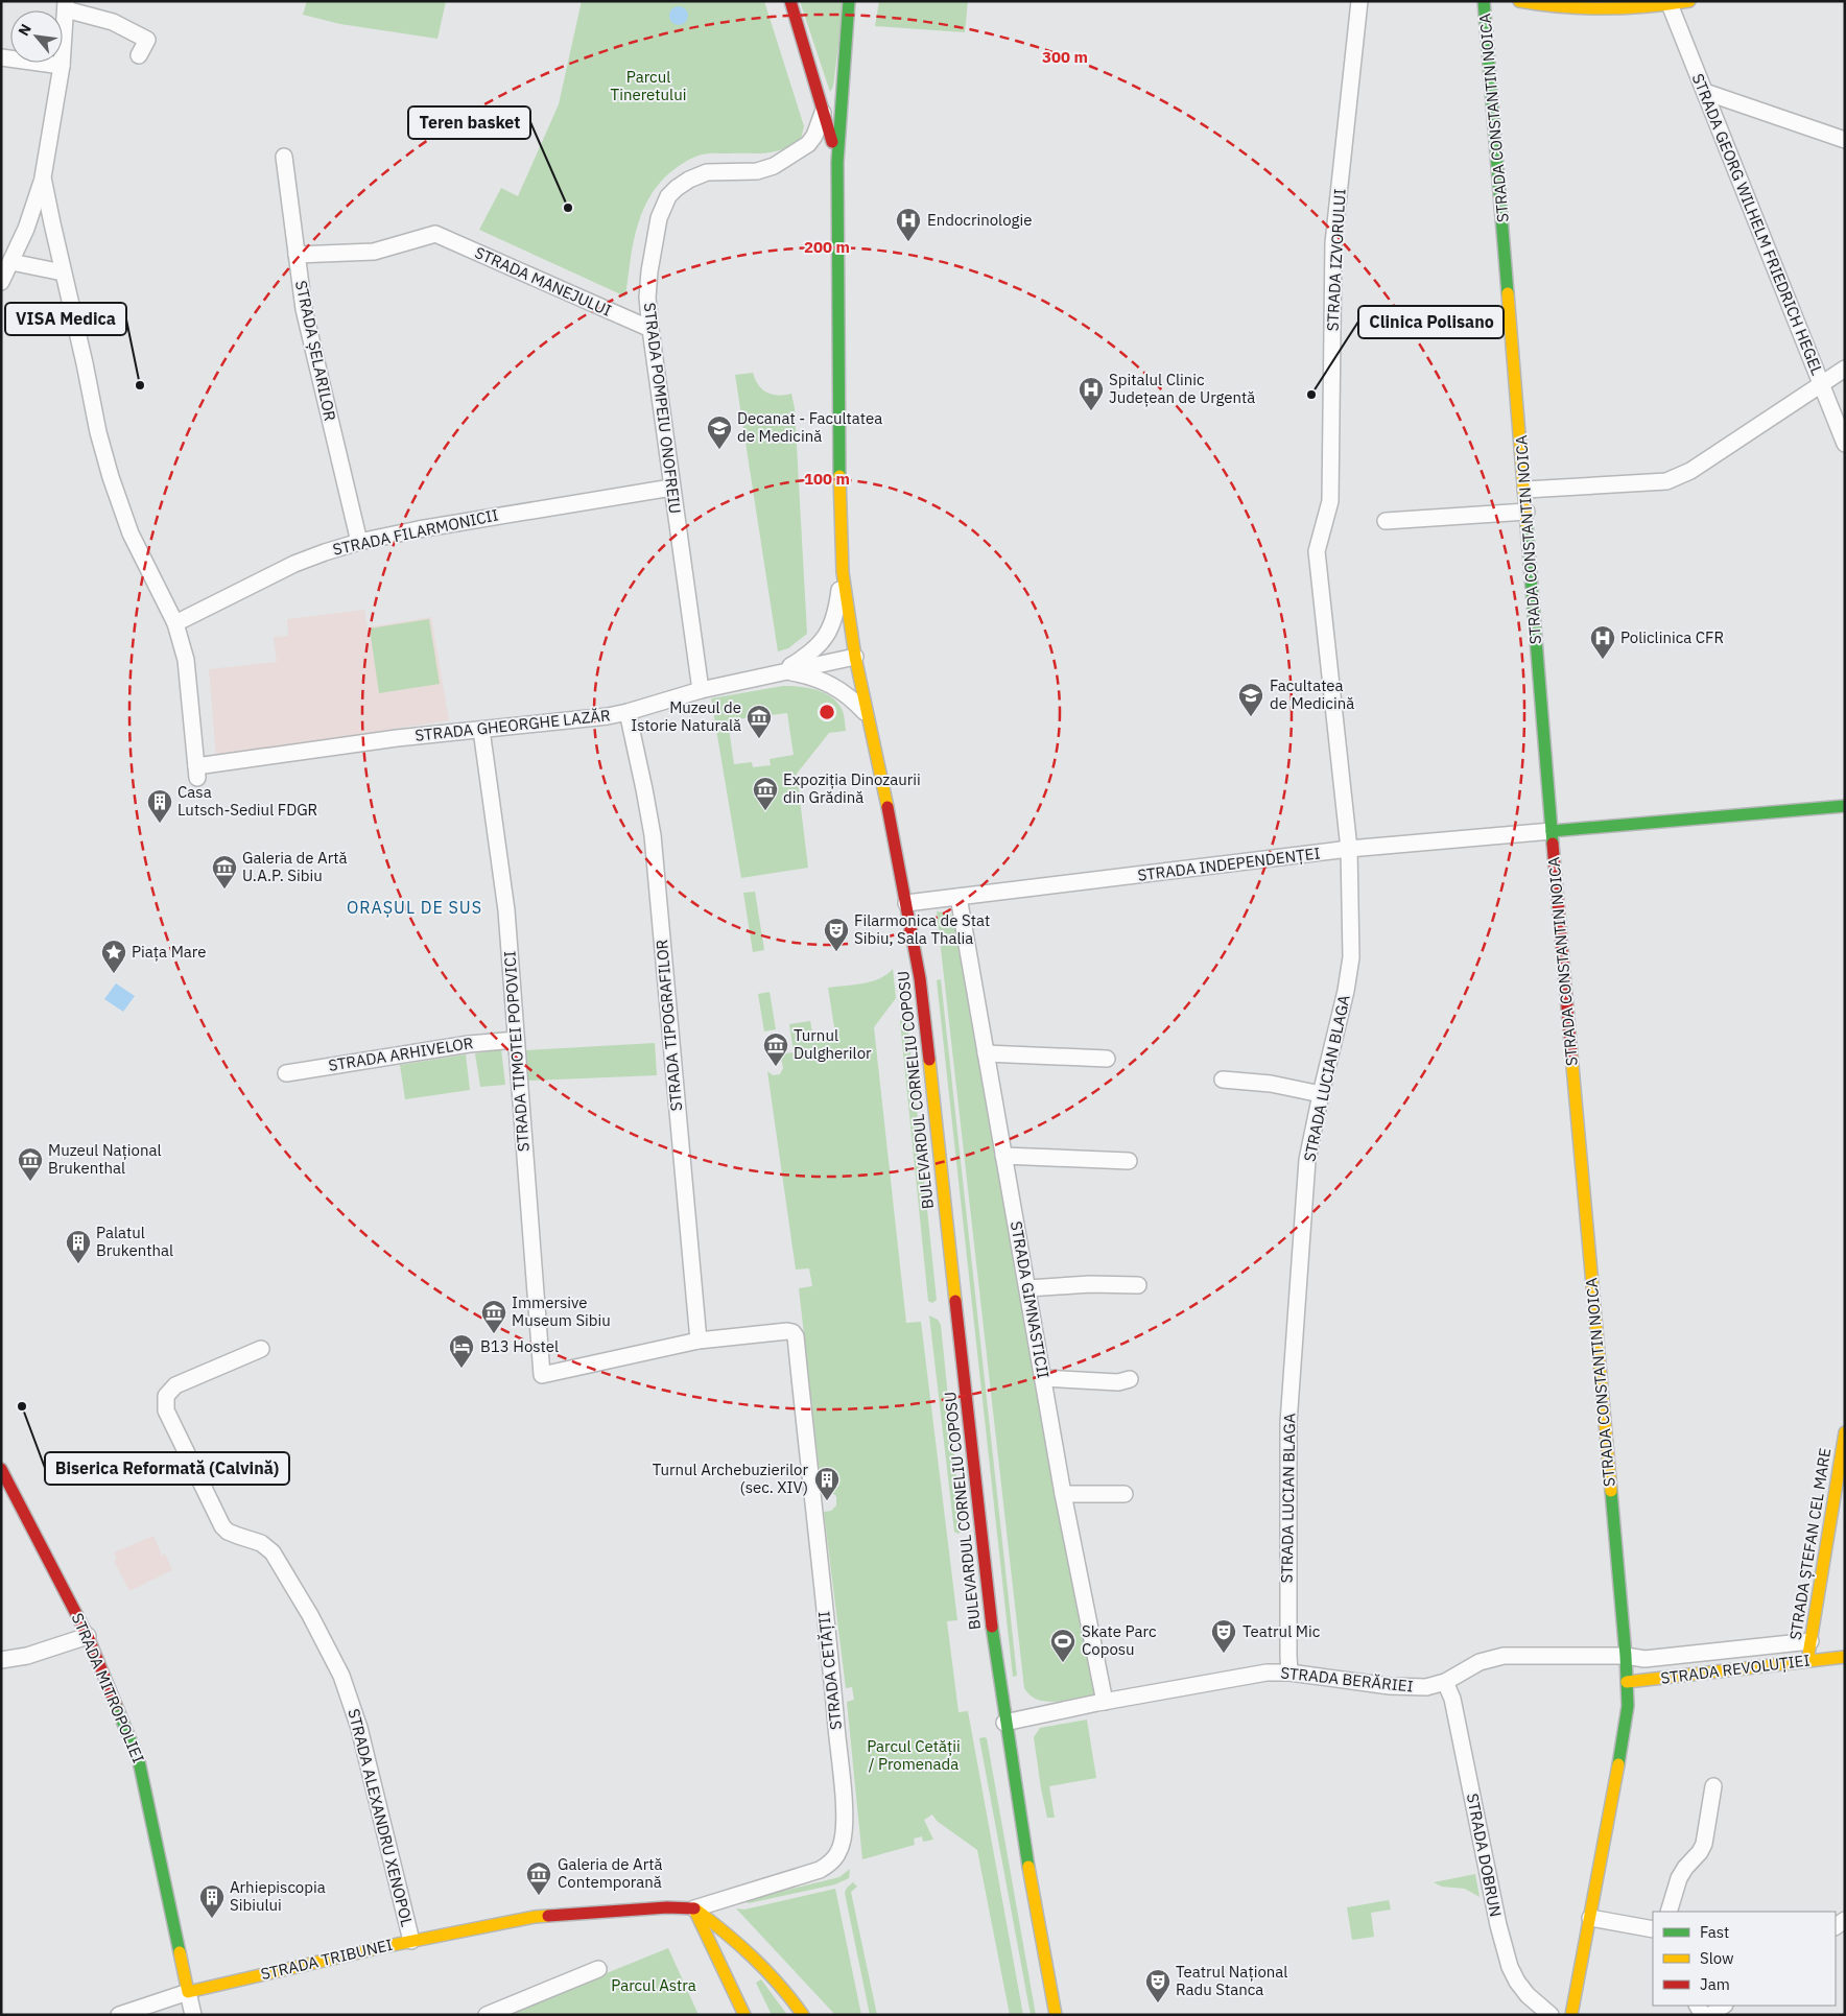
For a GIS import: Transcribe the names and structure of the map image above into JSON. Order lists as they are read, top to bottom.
{
  "streets": {
    "main road": [
      "STRADA CONSTANTIN NOICA",
      "BULEVARDUL CORNELIU COPOSU",
      "STRADA ȘTEFAN CEL MARE",
      "STRADA REVOLUȚIEI",
      "STRADA MITROPOLIEI",
      "STRADA TRIBUNEI"
    ],
    "street": [
      "STRADA GEORG WILHELM FRIEDRICH HEGEL",
      "STRADA IZVORULUI",
      "STRADA MANEJULUI",
      "STRADA ȘELARILOR",
      "STRADA POMPEIU ONOFREIU",
      "STRADA FILARMONICII",
      "STRADA GHEORGHE LAZĂR",
      "STRADA INDEPENDENȚEI",
      "STRADA TIPOGRAFILOR",
      "STRADA TIMOTEI POPOVICI",
      "STRADA ARHIVELOR",
      "STRADA LUCIAN BLAGA",
      "STRADA GIMNASTICII",
      "STRADA CETĂȚII",
      "STRADA BERĂRIEI",
      "STRADA ALEXANDRU XENOPOL",
      "STRADA DOBRUN"
    ]
  },
  "crossings": [
    ["STRADA CONSTANTIN NOICA", "STRADA INDEPENDENȚEI"],
    ["STRADA CONSTANTIN NOICA", "STRADA REVOLUȚIEI"],
    ["STRADA CONSTANTIN NOICA", "STRADA BERĂRIEI"],
    ["STRADA IZVORULUI", "STRADA LUCIAN BLAGA"],
    ["STRADA MANEJULUI", "STRADA ȘELARILOR"],
    ["STRADA MANEJULUI", "STRADA POMPEIU ONOFREIU"],
    ["STRADA ȘELARILOR", "STRADA FILARMONICII"],
    ["STRADA POMPEIU ONOFREIU", "STRADA FILARMONICII"],
    ["STRADA POMPEIU ONOFREIU", "STRADA GHEORGHE LAZĂR"],
    ["STRADA POMPEIU ONOFREIU", "BULEVARDUL CORNELIU COPOSU"],
    ["STRADA FILARMONICII", "STRADA GHEORGHE LAZĂR"],
    ["STRADA GHEORGHE LAZĂR", "STRADA TIPOGRAFILOR"],
    ["STRADA GHEORGHE LAZĂR", "STRADA TIMOTEI POPOVICI"],
    ["STRADA GHEORGHE LAZĂR", "BULEVARDUL CORNELIU COPOSU"],
    ["STRADA INDEPENDENȚEI", "STRADA LUCIAN BLAGA"],
    ["STRADA INDEPENDENȚEI", "BULEVARDUL CORNELIU COPOSU"],
    ["STRADA INDEPENDENȚEI", "STRADA GIMNASTICII"],
    ["STRADA TIPOGRAFILOR", "STRADA TIMOTEI POPOVICI"],
    ["STRADA TIPOGRAFILOR", "STRADA CETĂȚII"],
    ["STRADA TIMOTEI POPOVICI", "STRADA ARHIVELOR"],
    ["STRADA TIMOTEI POPOVICI", "STRADA CETĂȚII"],
    ["STRADA LUCIAN BLAGA", "STRADA BERĂRIEI"],
    ["BULEVARDUL CORNELIU COPOSU", "STRADA BERĂRIEI"],
    ["STRADA GIMNASTICII", "STRADA BERĂRIEI"],
    ["STRADA ȘTEFAN CEL MARE", "STRADA REVOLUȚIEI"],
    ["STRADA REVOLUȚIEI", "STRADA BERĂRIEI"],
    ["STRADA CETĂȚII", "STRADA TRIBUNEI"],
    ["STRADA BERĂRIEI", "STRADA DOBRUN"],
    ["STRADA MITROPOLIEI", "STRADA TRIBUNEI"],
    ["STRADA ALEXANDRU XENOPOL", "STRADA TRIBUNEI"]
  ],
  "districts": ["ORAȘUL DE SUS"],
  "parks": ["Parcul Tineretului", "Parcul Cetății / Promenada", "Parcul Astra"],
  "places": {
    "other": [
      "Teren basket",
      "VISA Medica",
      "Clinica Polisano",
      "Biserica Reformată (Calvină)"
    ],
    "hospital": ["Endocrinologie", "Spitalul Clinic Județean de Urgentă", "Policlinica CFR"],
    "school or university": ["Decanat - Facultatea de Medicină", "Facultatea de Medicină"],
    "museum": [
      "Muzeul de Istorie Naturală",
      "Expoziția Dinozaurii din Grădină",
      "Galeria de Artă U.A.P. Sibiu",
      "Turnul Dulgherilor",
      "Muzeul Național Brukenthal",
      "Immersive Museum Sibiu",
      "Galeria de Artă Contemporană"
    ],
    "building": [
      "Casa Lutsch-Sediul FDGR",
      "Palatul Brukenthal",
      "Turnul Archebuzierilor (sec. XIV)",
      "Arhiepiscopia Sibiului"
    ],
    "theatre": ["Filarmonica de Stat Sibiu, Sala Thalia", "Teatrul Mic", "Teatrul Național Radu Stanca"],
    "place": ["Piața Mare"],
    "hotel": ["B13 Hostel"],
    "sports": ["Skate Parc Coposu"]
  },
  "legend": ["Fast", "Slow", "Jam"],
  "north": "top left",
  "rings": ["300 m", "200 m", "100 m"]
}
